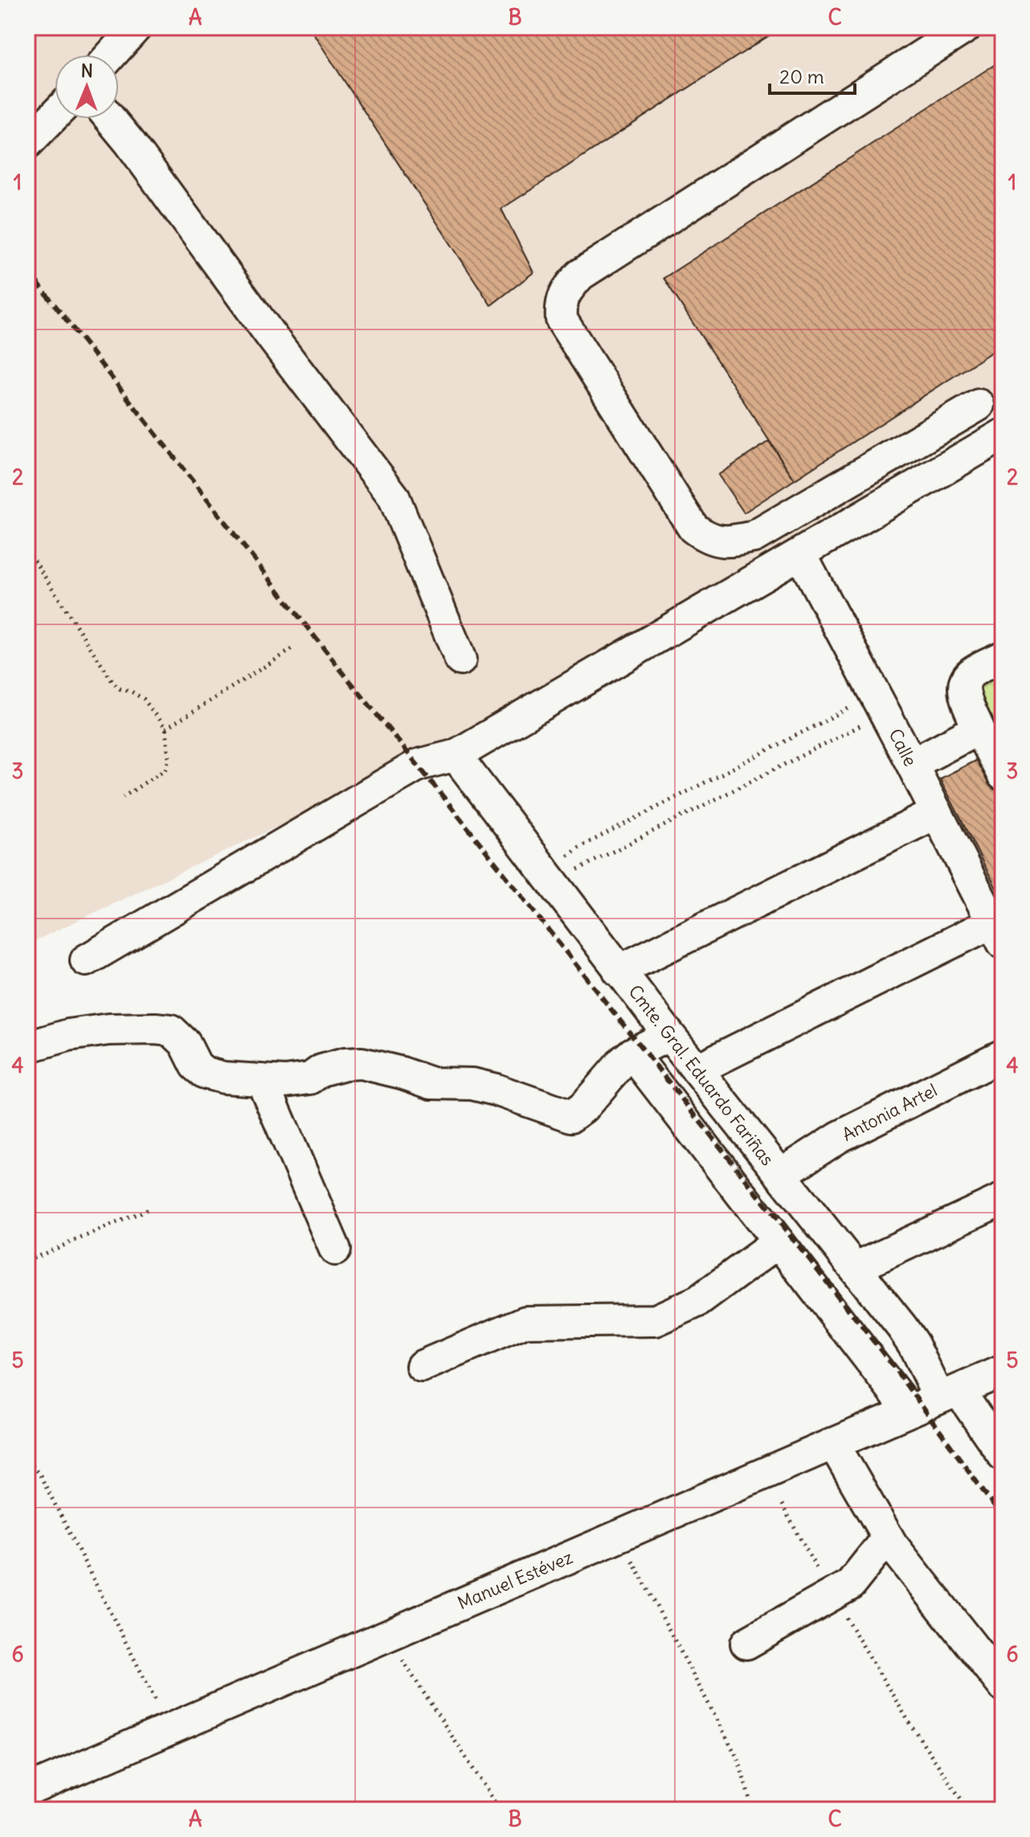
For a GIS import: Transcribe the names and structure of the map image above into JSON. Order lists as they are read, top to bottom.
{
  "streets": {
    "street": [
      "Calle",
      "Cmte. Gral. Eduardo Fariñas",
      "Antonia Artel",
      "Manuel Estévez"
    ]
  },
  "crossings": [
    ["Cmte. Gral. Eduardo Fariñas", "Antonia Artel"],
    ["Cmte. Gral. Eduardo Fariñas", "Manuel Estévez"]
  ],
  "scale_bar": "20 m",
  "north": "top",
  "grid": {
    "columns": ["A", "B", "C"],
    "rows": [
      "1",
      "2",
      "3",
      "4",
      "5",
      "6"
    ]
  }
}
